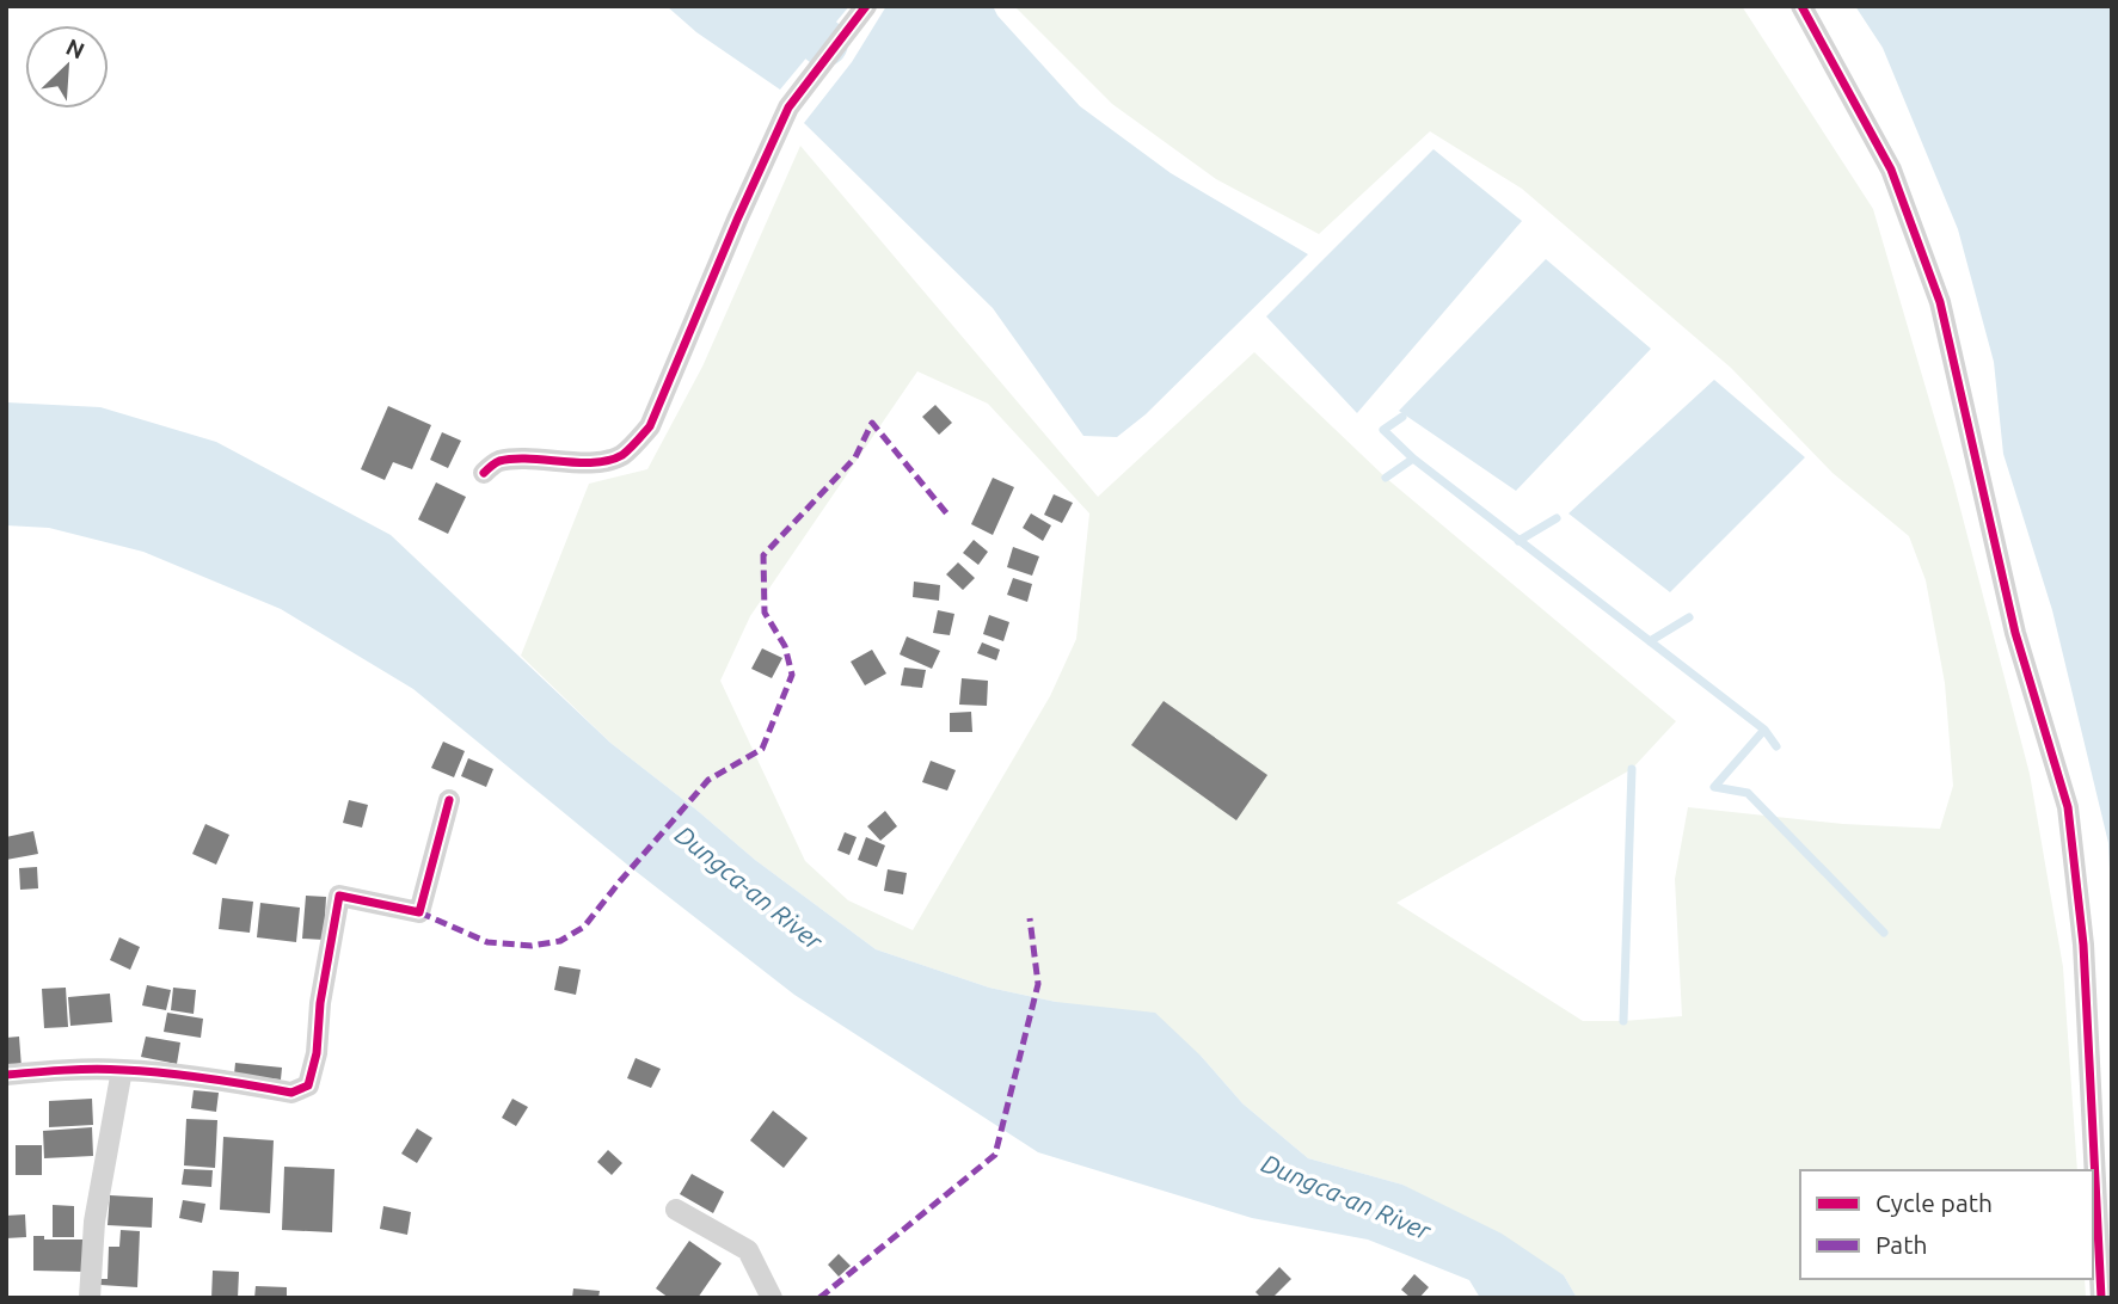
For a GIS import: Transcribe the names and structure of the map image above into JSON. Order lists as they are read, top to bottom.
{
  "water": ["Dungca-an River"],
  "legend": ["Cycle path", "Path"],
  "north": "top right"
}
